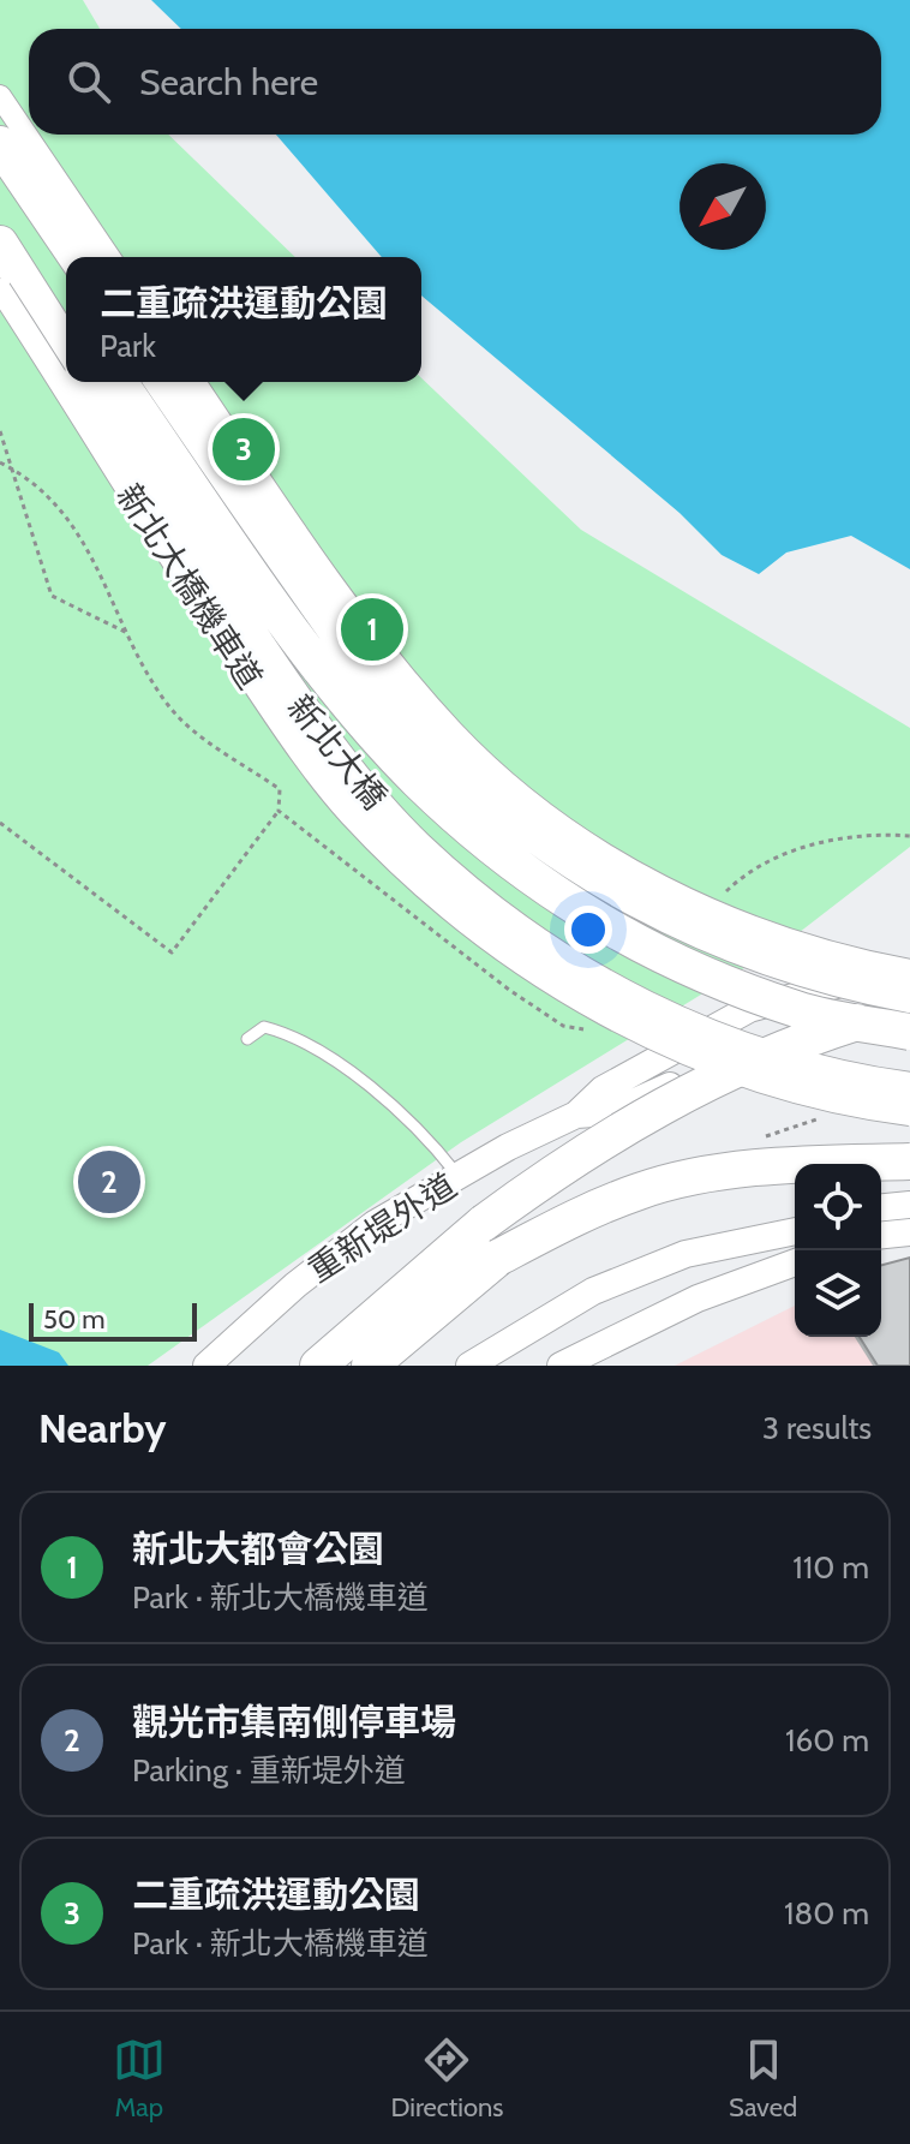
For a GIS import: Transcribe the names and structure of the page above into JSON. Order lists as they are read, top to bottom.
{
  "streets": {
    "highway": ["新北大橋"],
    "street": ["新北大橋機車道", "重新堤外道"]
  },
  "scale_bar": "50 m",
  "north": "bottom left",
  "page": {
    "search": "Search here",
    "popup": ["二重疏洪運動公園", "Park"],
    "pins": ["3", "1", "2"],
    "scale": "50 m",
    "heading": ["Nearby", "3 results"],
    "list": [
      {
        "mark": "1",
        "name": "新北大都會公園",
        "note": "Park · 新北大橋機車道",
        "value": "110 m"
      },
      {
        "mark": "2",
        "name": "觀光市集南側停車場",
        "note": "Parking · 重新堤外道",
        "value": "160 m"
      },
      {
        "mark": "3",
        "name": "二重疏洪運動公園",
        "note": "Park · 新北大橋機車道",
        "value": "180 m"
      }
    ],
    "nav": ["Map", "Directions", "Saved"]
  }
}
